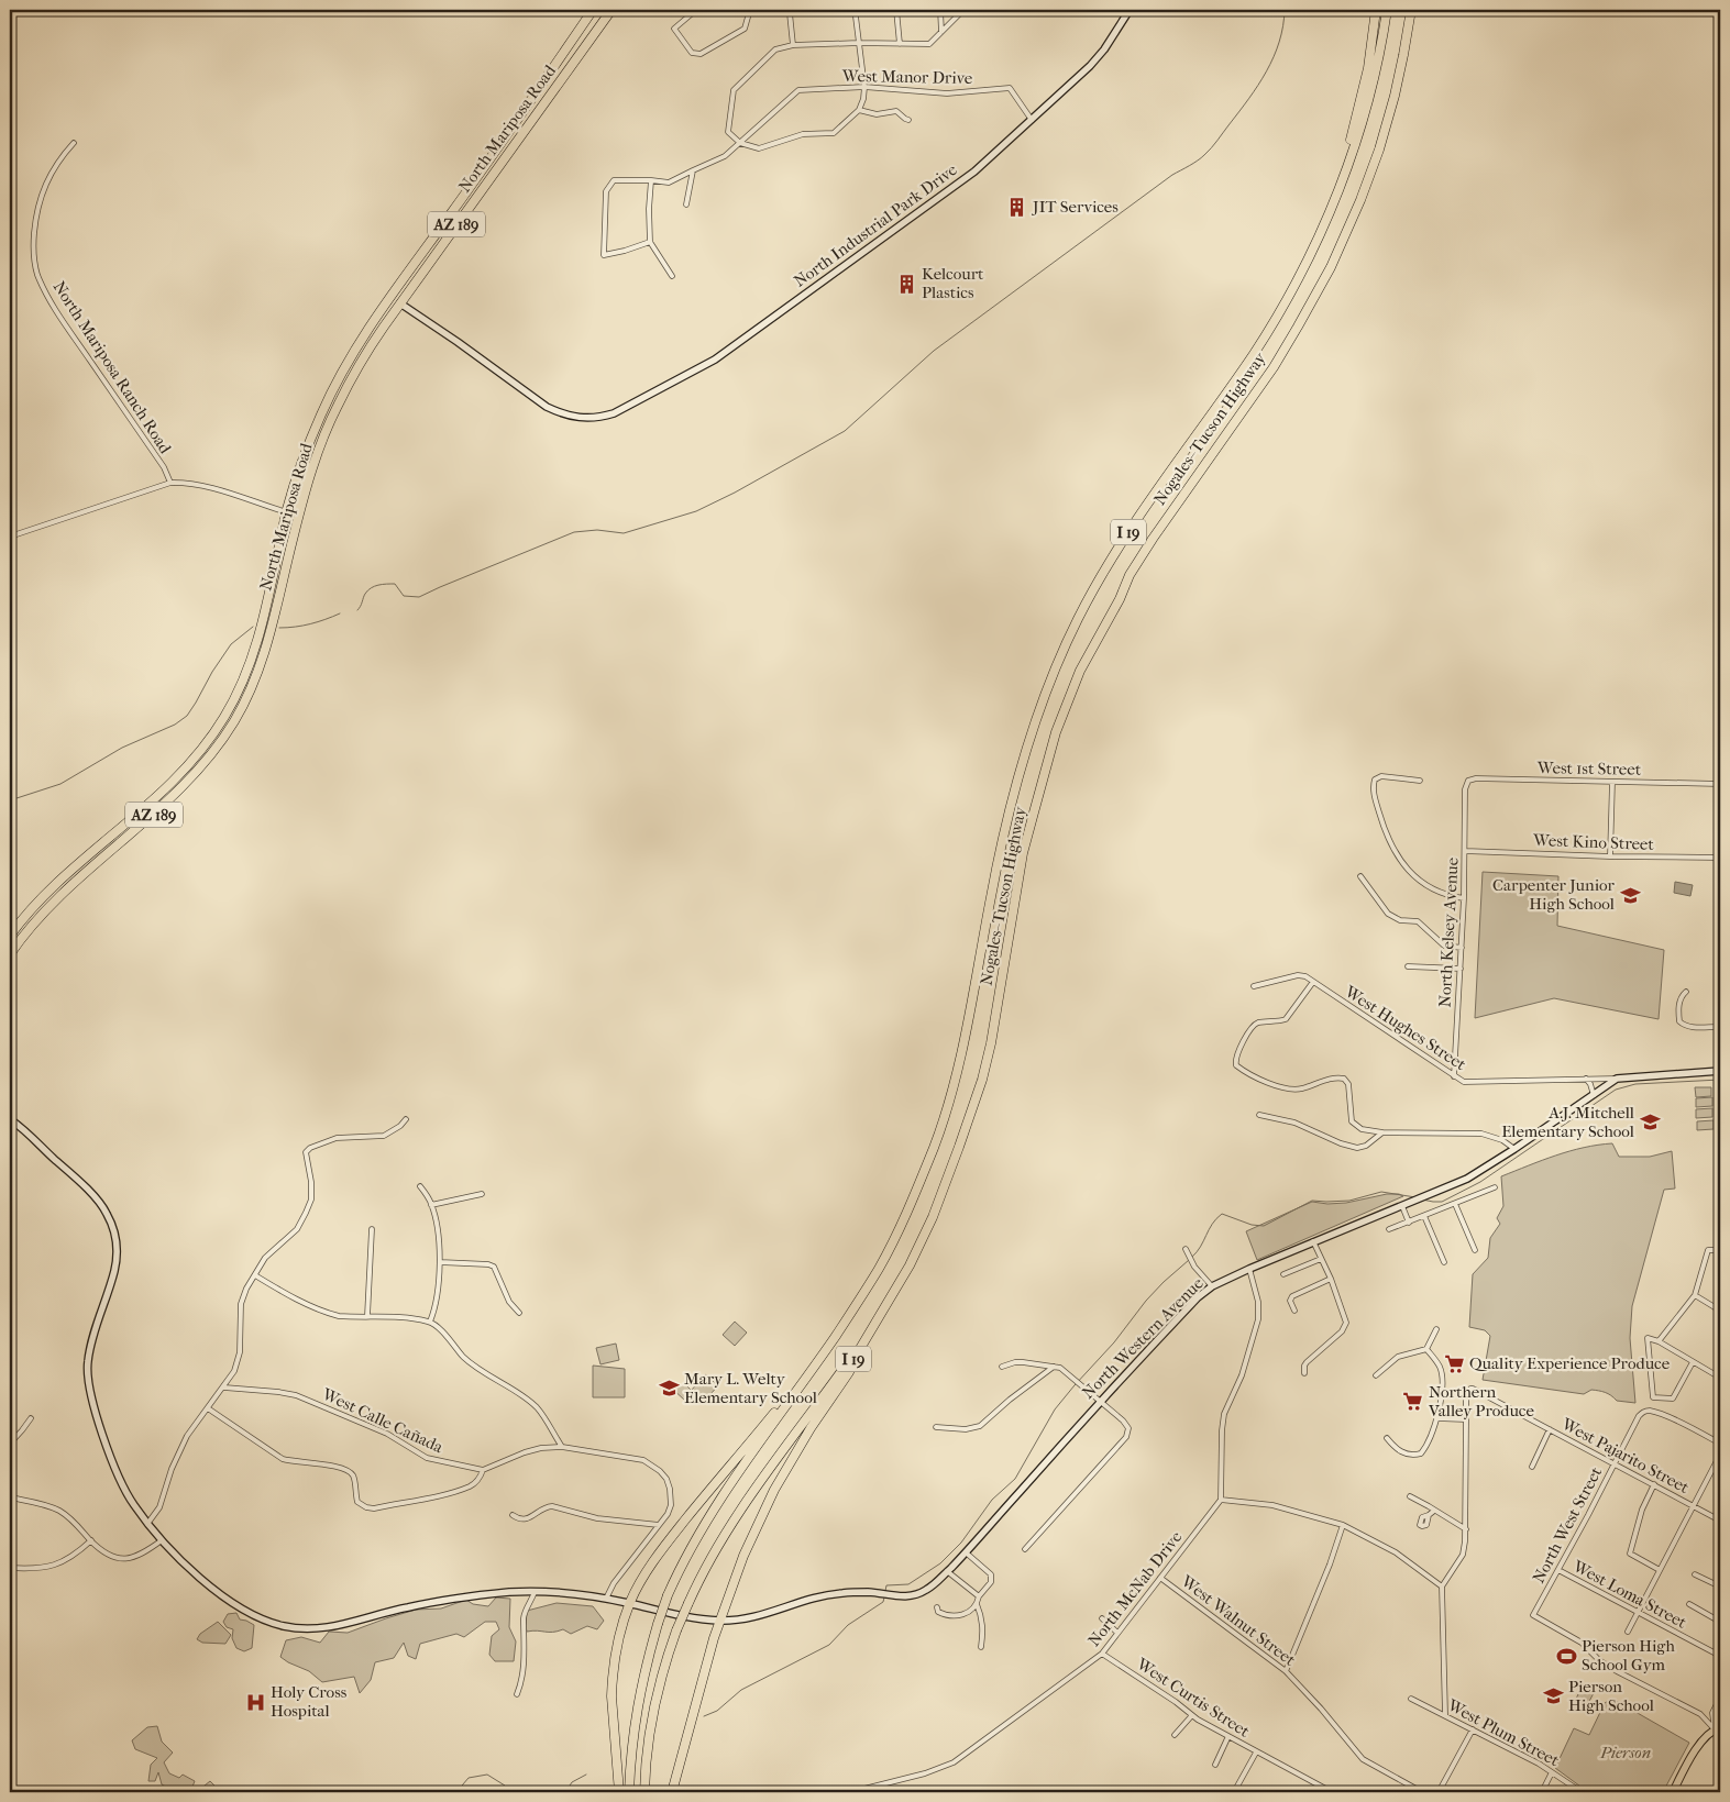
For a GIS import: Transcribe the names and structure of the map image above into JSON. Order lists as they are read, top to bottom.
{
  "streets": {
    "highway": [
      "North Mariposa Road",
      "AZ 189",
      "Nogales–Tucson Highway",
      "I 19"
    ],
    "street": [
      "West Manor Drive",
      "North Industrial Park Drive",
      "North Mariposa Ranch Road",
      "West 1st Street",
      "West Kino Street",
      "North Kelsey Avenue",
      "West Hughes Street",
      "North Western Avenue",
      "West Calle Cañada",
      "West Pajarito Street",
      "North West Street",
      "North McNab Drive",
      "West Loma Street",
      "West Walnut Street",
      "West Curtis Street",
      "West Plum Street"
    ]
  },
  "crossings": [
    ["West Manor Drive", "North Industrial Park Drive"],
    ["North Mariposa Road", "North Industrial Park Drive"],
    ["West 1st Street", "North Kelsey Avenue"],
    ["West Kino Street", "North Kelsey Avenue"],
    ["North Kelsey Avenue", "West Hughes Street"],
    ["West Hughes Street", "North Western Avenue"],
    ["West Pajarito Street", "North West Street"],
    ["North West Street", "West Loma Street"],
    ["North McNab Drive", "West Walnut Street"],
    ["North McNab Drive", "West Curtis Street"]
  ],
  "parks": ["Pierson"],
  "places": {
    "building": ["JIT Services", "Kelcourt Plastics"],
    "school or university": [
      "Carpenter Junior High School",
      "A.J. Mitchell Elementary School",
      "Mary L. Welty Elementary School",
      "Pierson High School"
    ],
    "supermarket": ["Quality Experience Produce", "Northern Valley Produce"],
    "sports": ["Pierson High School Gym"],
    "hospital": ["Holy Cross Hospital"]
  }
}
